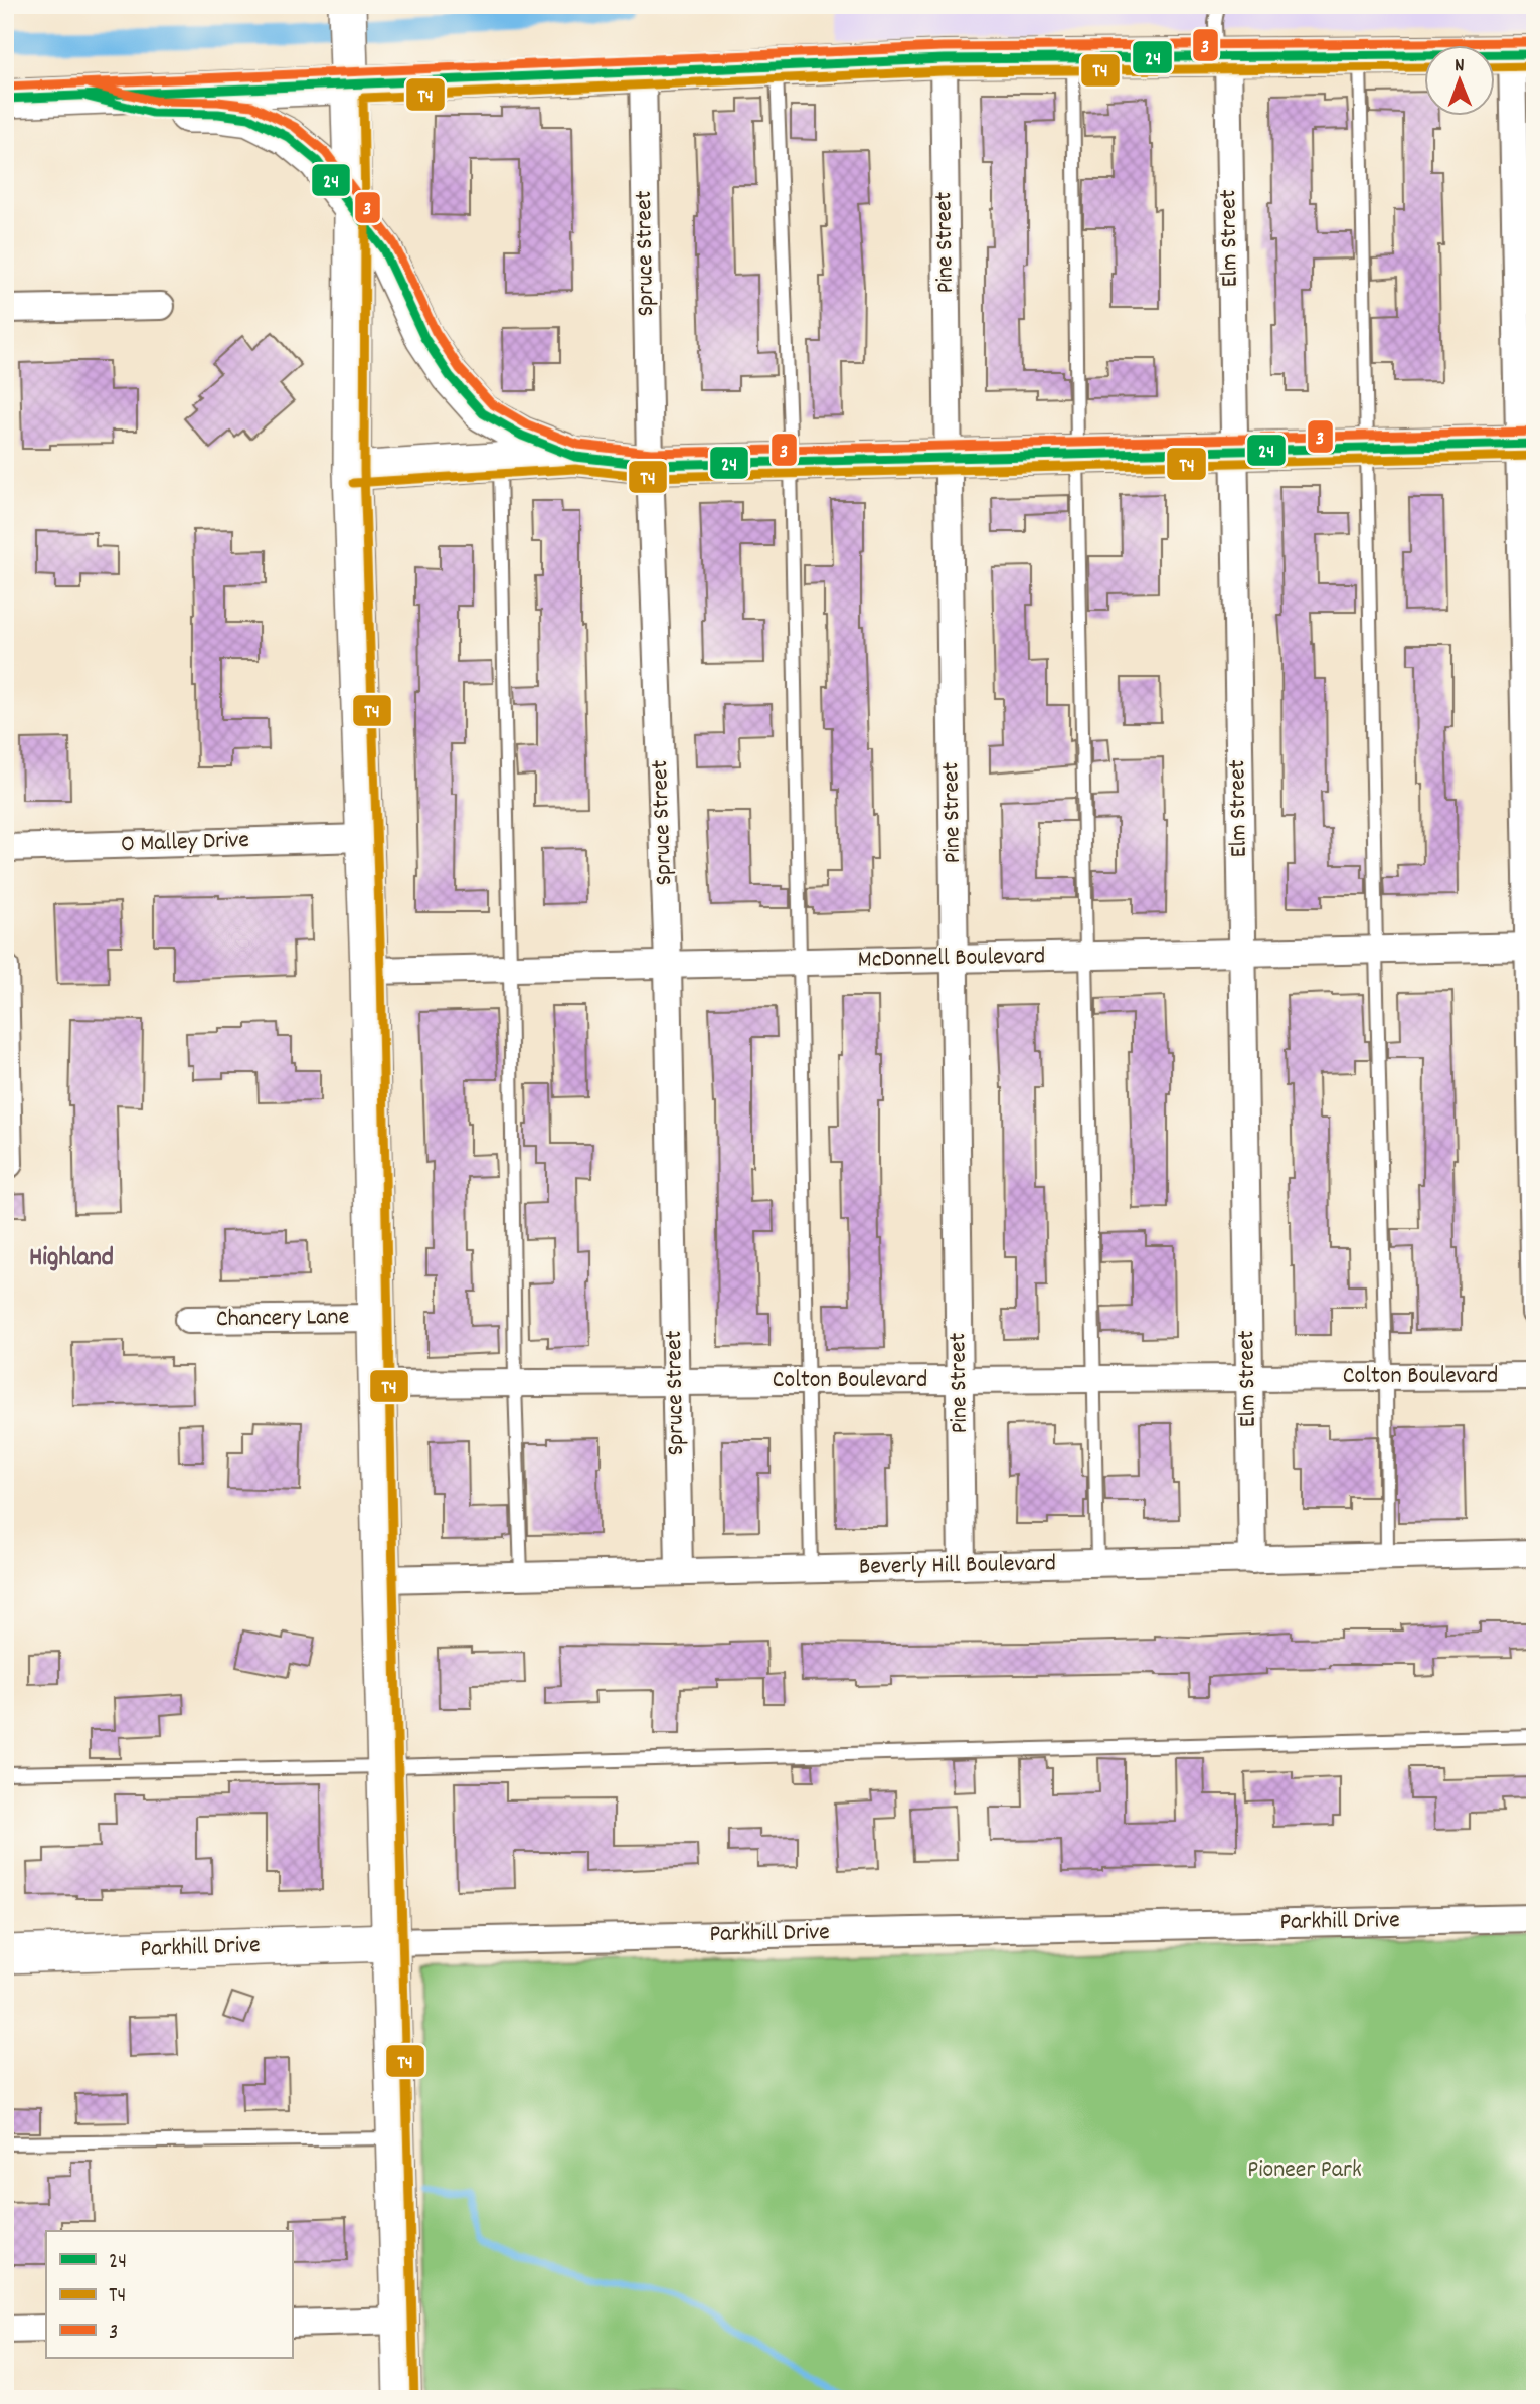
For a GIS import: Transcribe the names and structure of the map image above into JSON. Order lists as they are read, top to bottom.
{
  "streets": {
    "street": [
      "Elm Street",
      "Pine Street",
      "Spruce Street",
      "O Malley Drive",
      "McDonnell Boulevard",
      "Chancery Lane",
      "Colton Boulevard",
      "Beverly Hill Boulevard",
      "Parkhill Drive"
    ]
  },
  "crossings": [
    ["Elm Street", "McDonnell Boulevard"],
    ["Elm Street", "Colton Boulevard"],
    ["Elm Street", "Beverly Hill Boulevard"],
    ["Pine Street", "McDonnell Boulevard"],
    ["Pine Street", "Colton Boulevard"],
    ["Pine Street", "Beverly Hill Boulevard"],
    ["Spruce Street", "McDonnell Boulevard"],
    ["Spruce Street", "Colton Boulevard"],
    ["Spruce Street", "Beverly Hill Boulevard"]
  ],
  "districts": ["Highland"],
  "parks": ["Pioneer Park"],
  "lines": ["transit line 3", "transit line 24", "transit line T4"],
  "legend": ["24", "T4", "3"],
  "north": "top"
}
